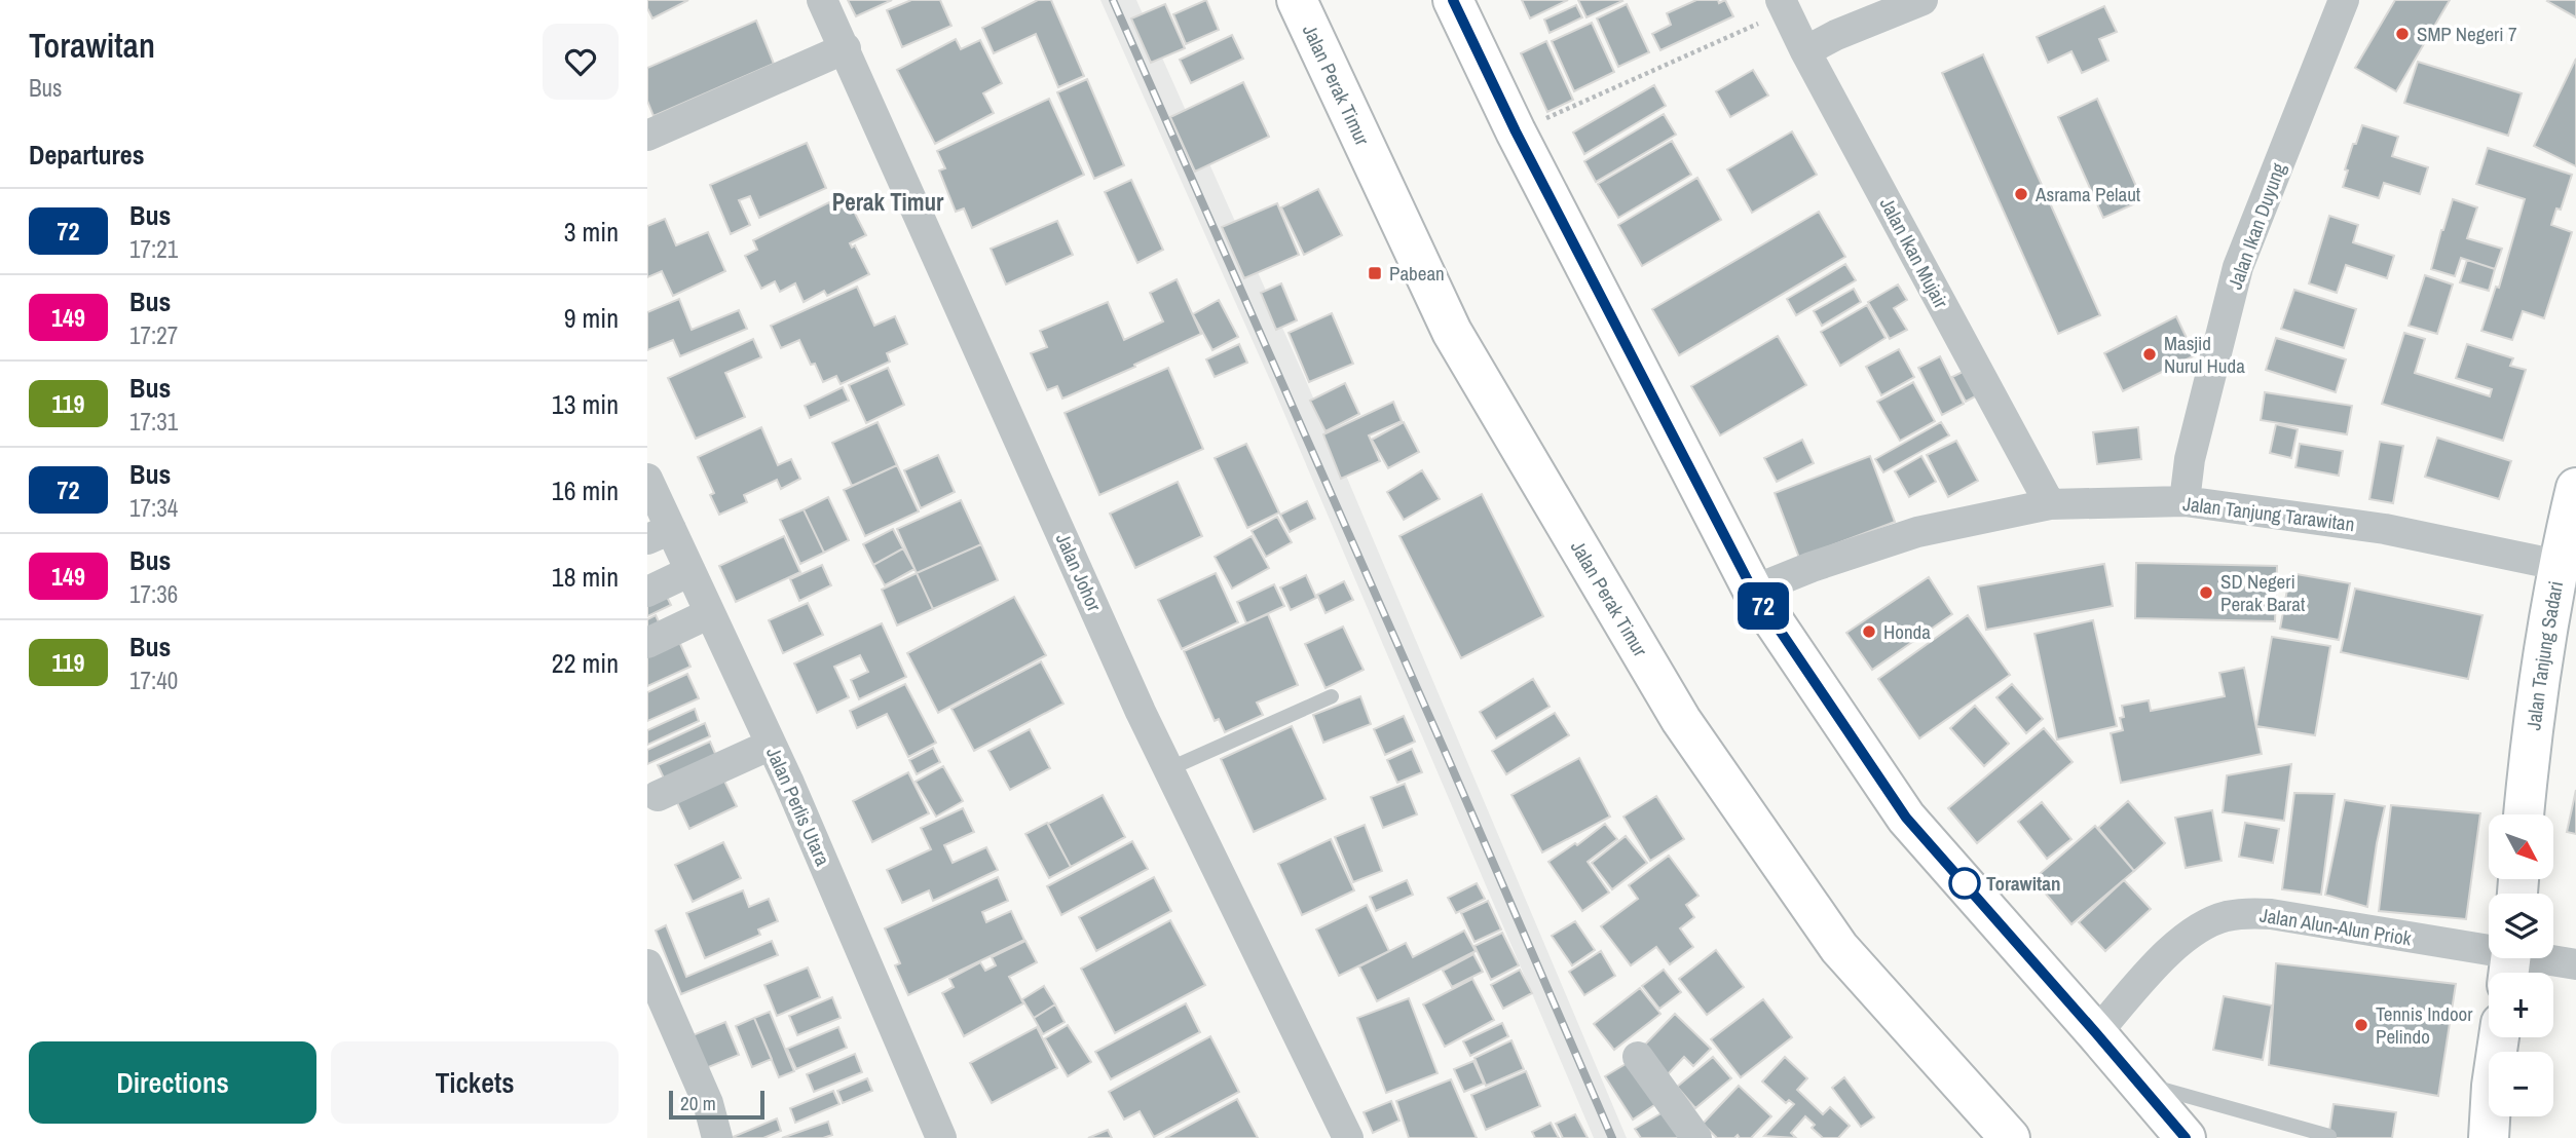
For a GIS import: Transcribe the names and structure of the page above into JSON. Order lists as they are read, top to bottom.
{
  "streets": {
    "main road": ["Jalan Perak Timur", "Jalan Tanjung Sadari"],
    "street": [
      "Jalan Ikan Duyung",
      "Jalan Ikan Mujair",
      "Jalan Tanjung Tarawitan",
      "Jalan Johor",
      "Jalan Perlis Utara",
      "Jalan Alun-Alun Priok"
    ]
  },
  "crossings": [
    ["Jalan Ikan Duyung", "Jalan Tanjung Tarawitan"],
    ["Jalan Ikan Mujair", "Jalan Tanjung Tarawitan"],
    ["Jalan Tanjung Tarawitan", "Jalan Tanjung Sadari"]
  ],
  "districts": ["Perak Timur"],
  "places": {
    "other": [
      "SMP Negeri 7",
      "Asrama Pelaut",
      "Masjid Nurul Huda",
      "SD Negeri Perak Barat",
      "Honda",
      "Torawitan",
      "Tennis Indoor Pelindo"
    ],
    "transit": ["Pabean"]
  },
  "lines": ["bus line 72"],
  "scale_bar": "20 m",
  "north": "bottom right",
  "page": {
    "heading": [
      ["Torawitan", "Bus"],
      "Departures"
    ],
    "on_map": "72",
    "list": [
      {
        "mark": "72",
        "name": "Bus",
        "note": "17:21",
        "value": "3 min"
      },
      {
        "mark": "149",
        "name": "Bus",
        "note": "17:27",
        "value": "9 min"
      },
      {
        "mark": "119",
        "name": "Bus",
        "note": "17:31",
        "value": "13 min"
      },
      {
        "mark": "72",
        "name": "Bus",
        "note": "17:34",
        "value": "16 min"
      },
      {
        "mark": "149",
        "name": "Bus",
        "note": "17:36",
        "value": "18 min"
      },
      {
        "mark": "119",
        "name": "Bus",
        "note": "17:40",
        "value": "22 min"
      }
    ],
    "map_buttons": ["+", "−"],
    "buttons": ["Directions", "Tickets"],
    "scale": "20 m"
  }
}
